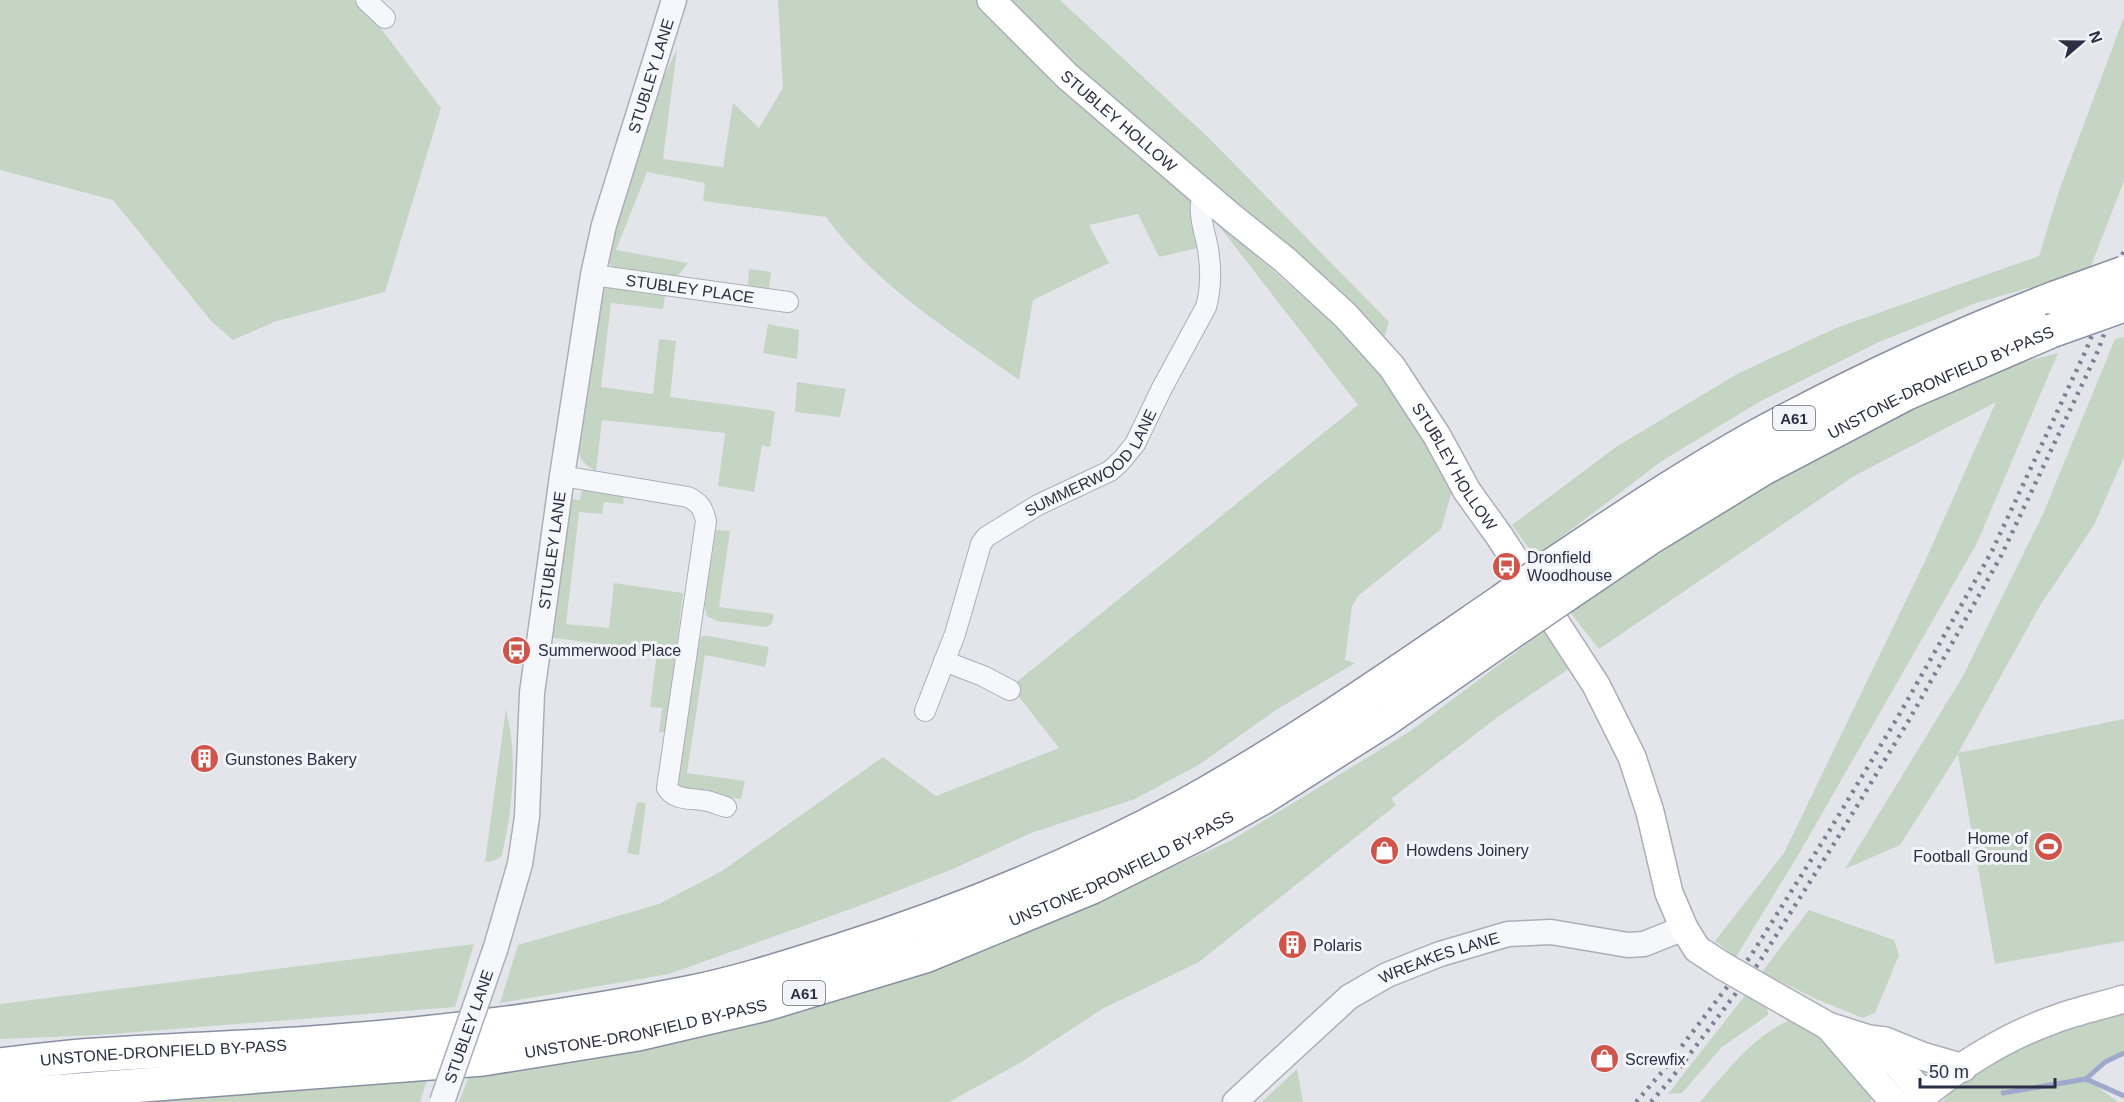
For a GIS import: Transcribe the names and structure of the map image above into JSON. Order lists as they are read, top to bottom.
{
  "streets": {
    "highway": ["UNSTONE-DRONFIELD BY-PASS", "A61"],
    "main road": ["STUBLEY HOLLOW"],
    "street": [
      "STUBLEY LANE",
      "STUBLEY PLACE",
      "SUMMERWOOD LANE",
      "WREAKES LANE"
    ]
  },
  "crossings": [
    ["STUBLEY LANE", "STUBLEY PLACE"],
    ["STUBLEY HOLLOW", "SUMMERWOOD LANE"],
    ["STUBLEY HOLLOW", "WREAKES LANE"]
  ],
  "places": {
    "bus stop": ["Dronfield Woodhouse", "Summerwood Place"],
    "building": ["Gunstones Bakery", "Polaris"],
    "sports": ["Home of Football Ground"],
    "shop": ["Howdens Joinery", "Screwfix"]
  },
  "scale_bar": "50 m",
  "north": "right"
}
